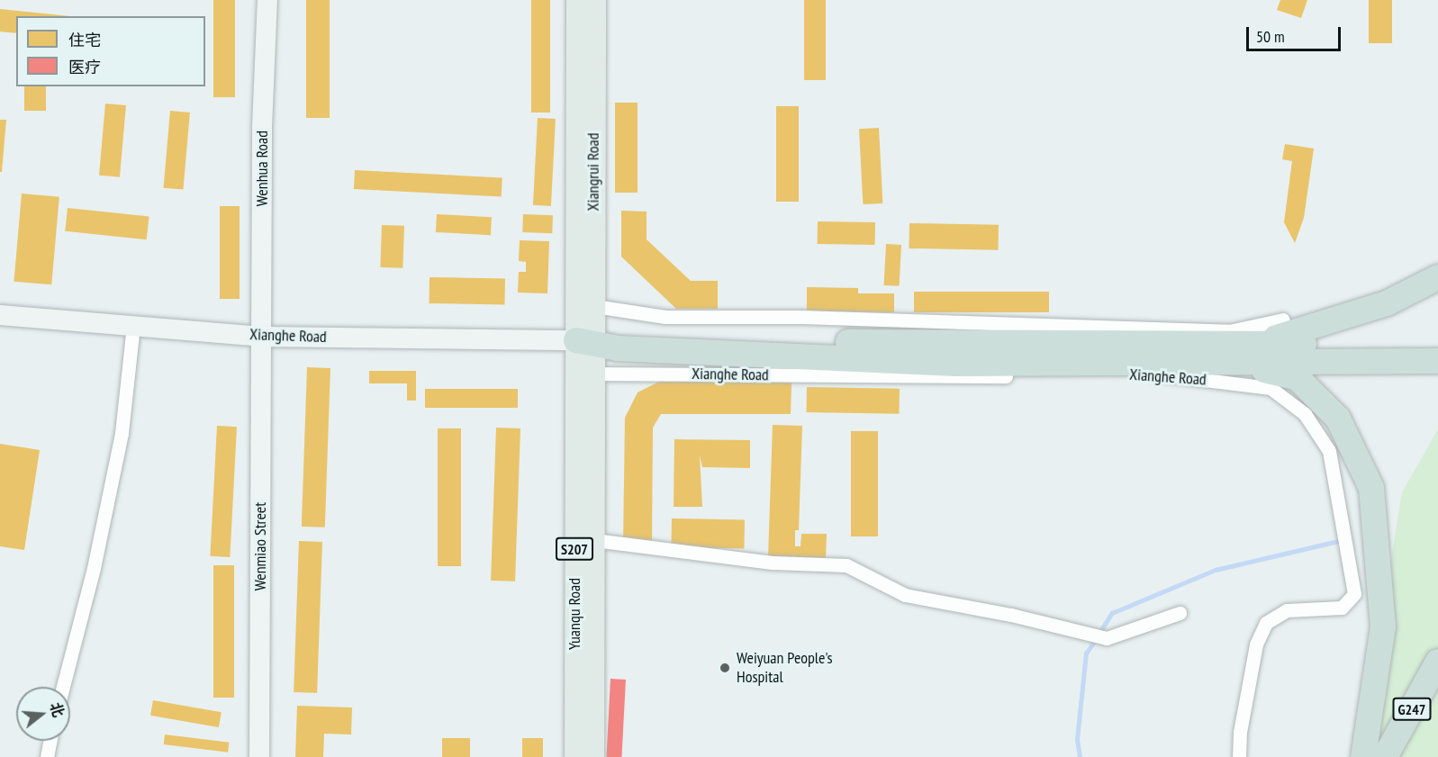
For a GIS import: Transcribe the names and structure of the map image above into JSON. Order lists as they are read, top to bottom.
{
  "streets": {
    "highway": ["G247"],
    "main road": [
      "Wenhua Road",
      "Xiangrui Road",
      "Xianghe Road",
      "Wenmiao Street",
      "S207",
      "Yuanqu Road"
    ]
  },
  "crossings": [
    ["Wenhua Road", "Xianghe Road"],
    ["Wenhua Road", "Wenmiao Street"],
    ["Xiangrui Road", "Xianghe Road"],
    ["Xiangrui Road", "Yuanqu Road"],
    ["Xianghe Road", "Wenmiao Street"],
    ["Xianghe Road", "Yuanqu Road"]
  ],
  "places": ["Weiyuan People's Hospital"],
  "legend": ["住宅", "医疗"],
  "scale_bar": "50 m",
  "north": "right"
}
